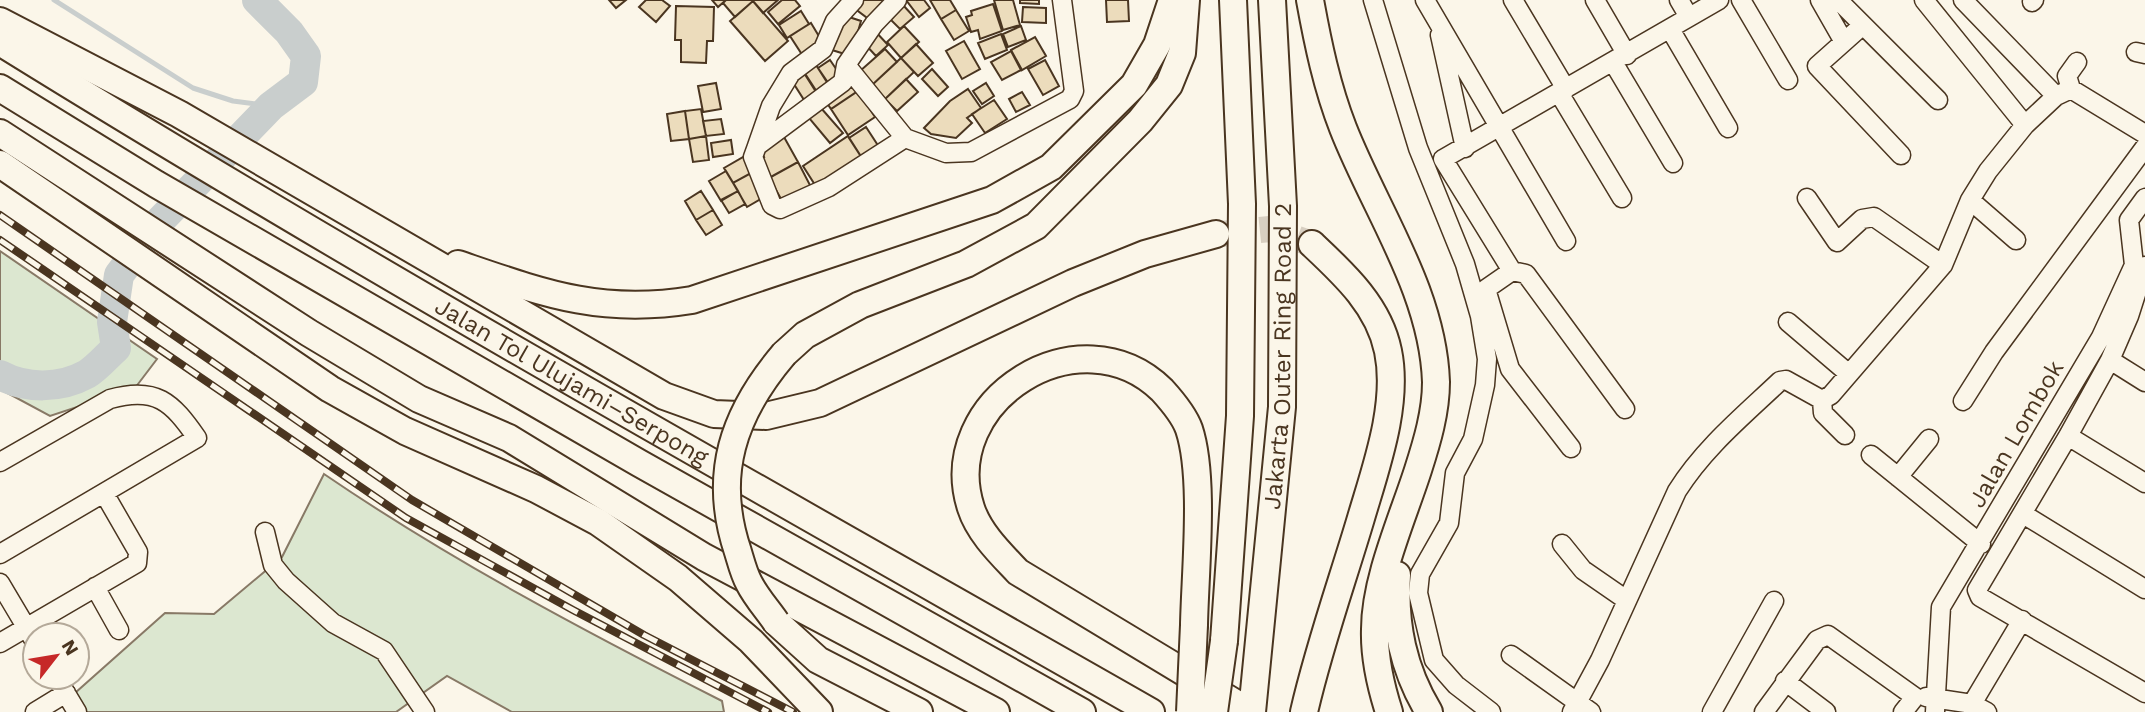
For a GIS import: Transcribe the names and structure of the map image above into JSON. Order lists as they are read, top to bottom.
{
  "streets": {
    "highway": ["Jakarta Outer Ring Road 2", "Jalan Tol Ulujami–Serpong"],
    "street": ["Jalan Lombok"]
  },
  "north": "top right"
}
